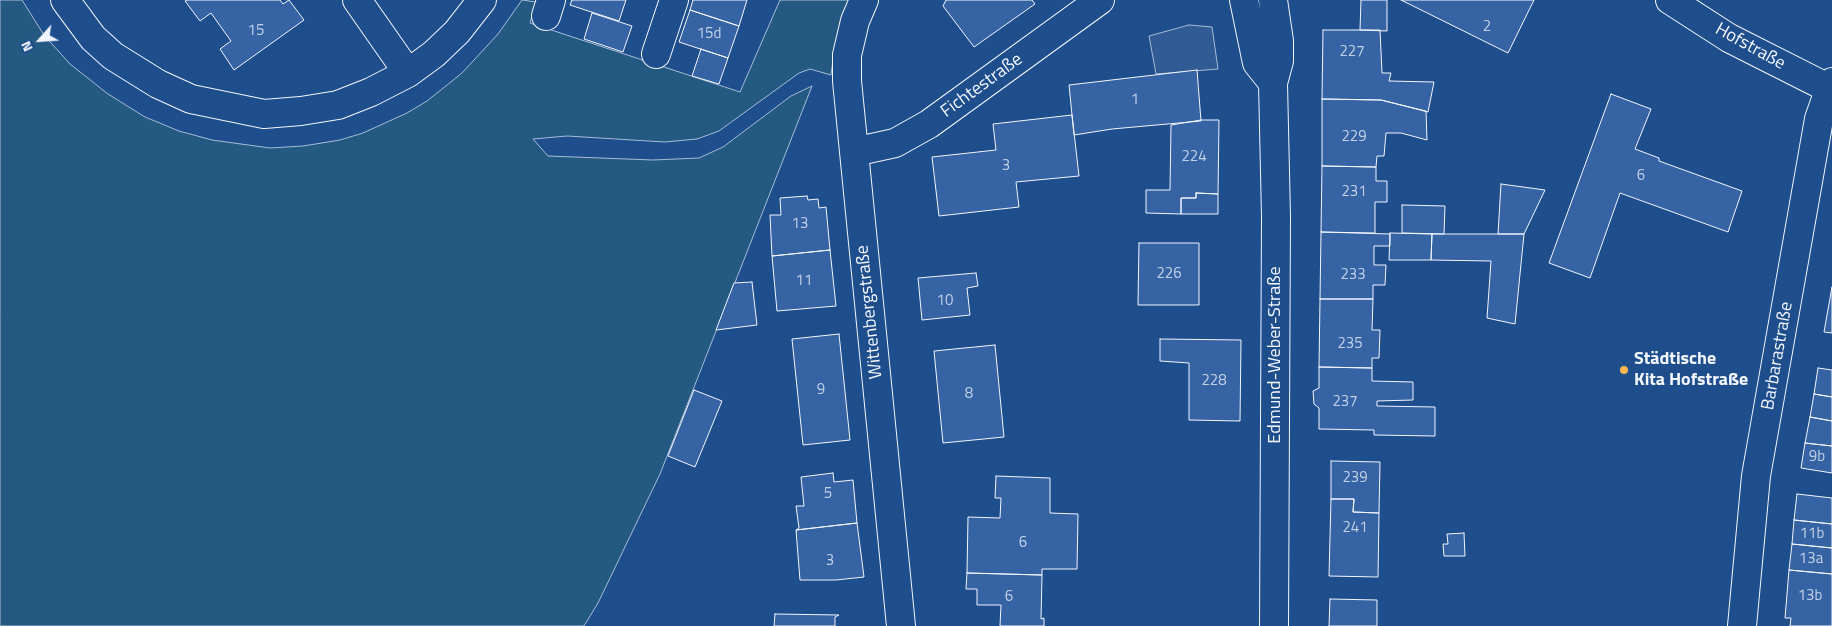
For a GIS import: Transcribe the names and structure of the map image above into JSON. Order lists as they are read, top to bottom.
{
  "streets": {
    "street": [
      "Hofstraße",
      "Fichtestraße",
      "Wittenbergstraße",
      "Edmund-Weber-Straße",
      "Barbarastraße"
    ]
  },
  "crossings": [
    ["Hofstraße", "Barbarastraße"],
    ["Fichtestraße", "Wittenbergstraße"]
  ],
  "places": ["Städtische Kita Hofstraße"],
  "house_numbers": [
    "2",
    "15",
    "15d",
    "227",
    "1",
    "229",
    "224",
    "3",
    "6",
    "231",
    "13",
    "226",
    "233",
    "11",
    "10",
    "235",
    "228",
    "9",
    "8",
    "237",
    "9b",
    "239",
    "5",
    "241",
    "11b",
    "6",
    "13a",
    "3",
    "13b",
    "6"
  ],
  "north": "bottom left"
}
